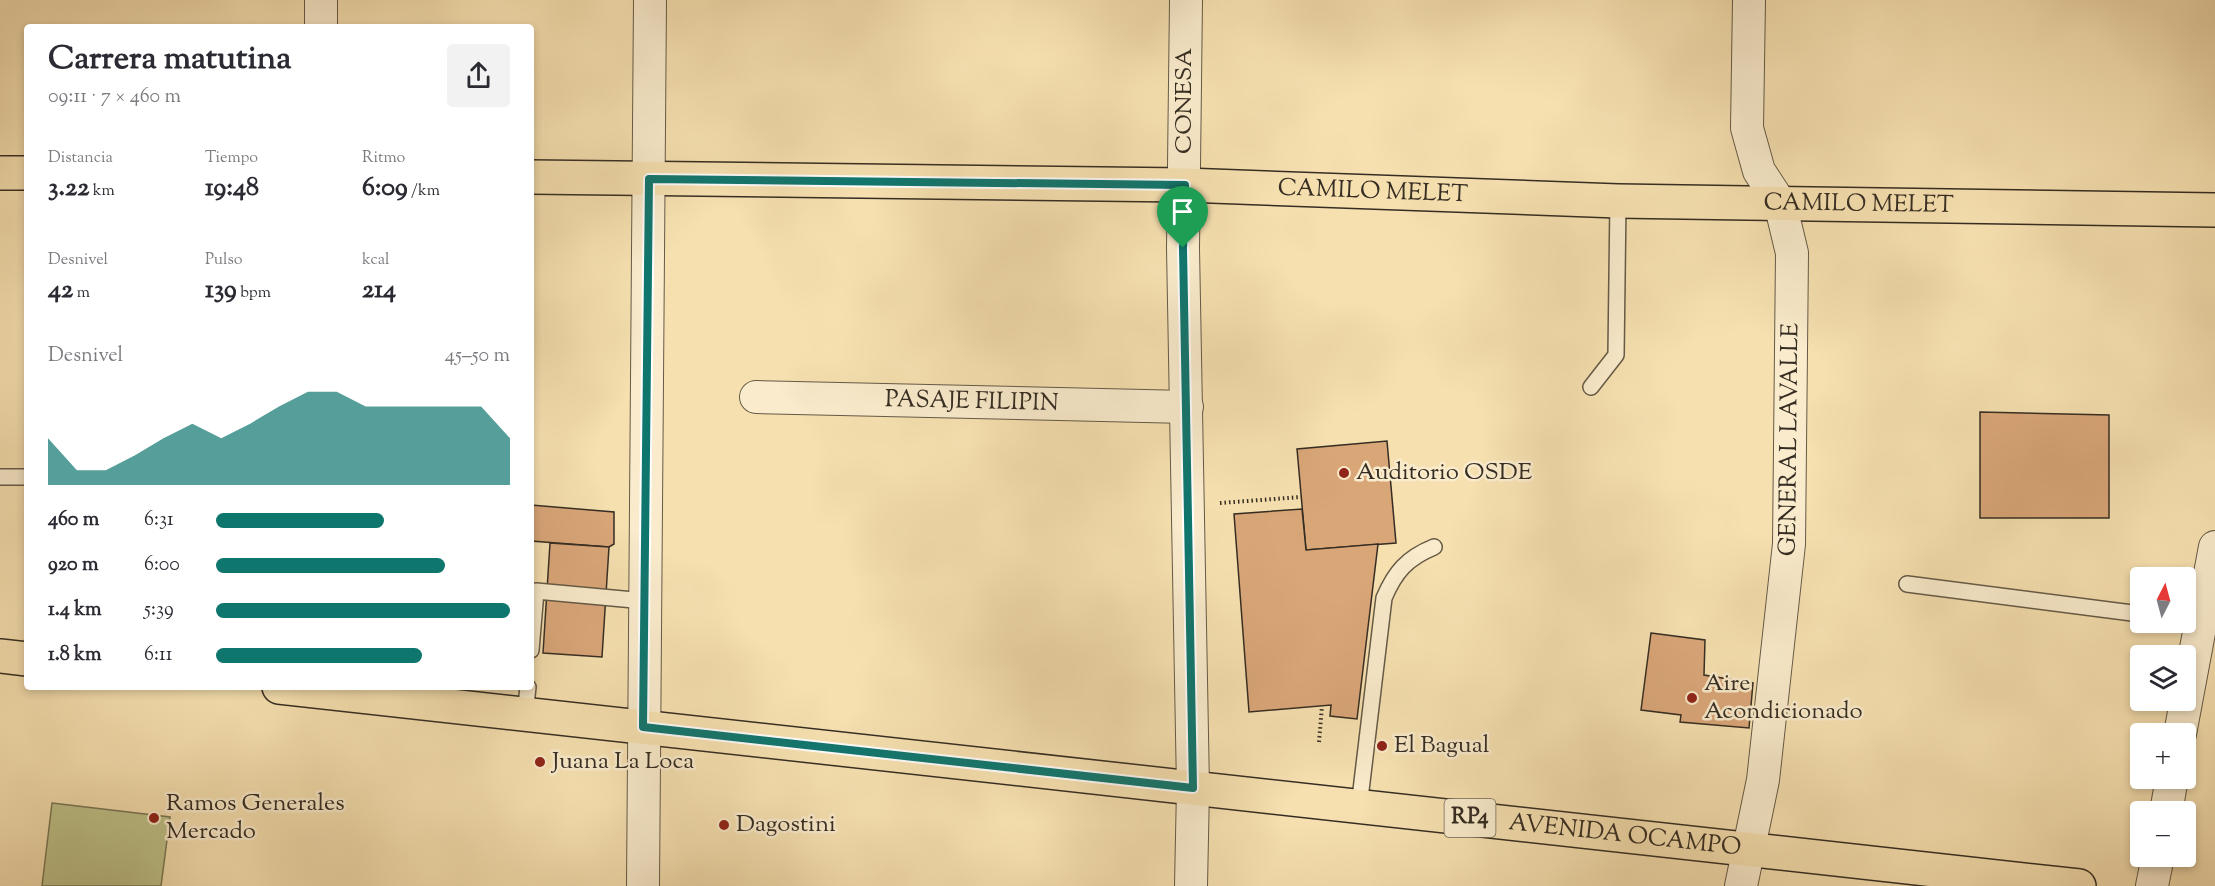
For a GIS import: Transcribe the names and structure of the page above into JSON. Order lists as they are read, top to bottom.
{
  "streets": {
    "main road": ["CAMILO MELET", "RP4", "AVENIDA OCAMPO"],
    "street": ["CONESA", "PASAJE FILIPIN", "GENERAL LAVALLE"]
  },
  "crossings": [
    ["CONESA", "CAMILO MELET"],
    ["CONESA", "PASAJE FILIPIN"],
    ["CONESA", "AVENIDA OCAMPO"],
    ["CAMILO MELET", "GENERAL LAVALLE"],
    ["GENERAL LAVALLE", "AVENIDA OCAMPO"]
  ],
  "places": [
    "Auditorio OSDE",
    "Aire Acondicionado",
    "El Bagual",
    "Juana La Loca",
    "Ramos Generales Mercado",
    "Dagostini"
  ],
  "north": "top",
  "page": {
    "heading": ["Carrera matutina", "09:11 · 7 × 460 m"],
    "stats": [
      ["Distancia", "3.22 km"],
      ["Tiempo", "19:48"],
      ["Ritmo", "6:09 /km"],
      ["Desnivel", "42 m"],
      ["Pulso", "139 bpm"],
      ["kcal", "214"]
    ],
    "chart": ["Desnivel", "45–50 m"],
    "list": [
      {
        "name": "460 m",
        "note": "6:31"
      },
      {
        "name": "920 m",
        "note": "6:00"
      },
      {
        "name": "1.4 km",
        "note": "5:39"
      },
      {
        "name": "1.8 km",
        "note": "6:11"
      }
    ],
    "map_buttons": ["+", "−"]
  }
}
